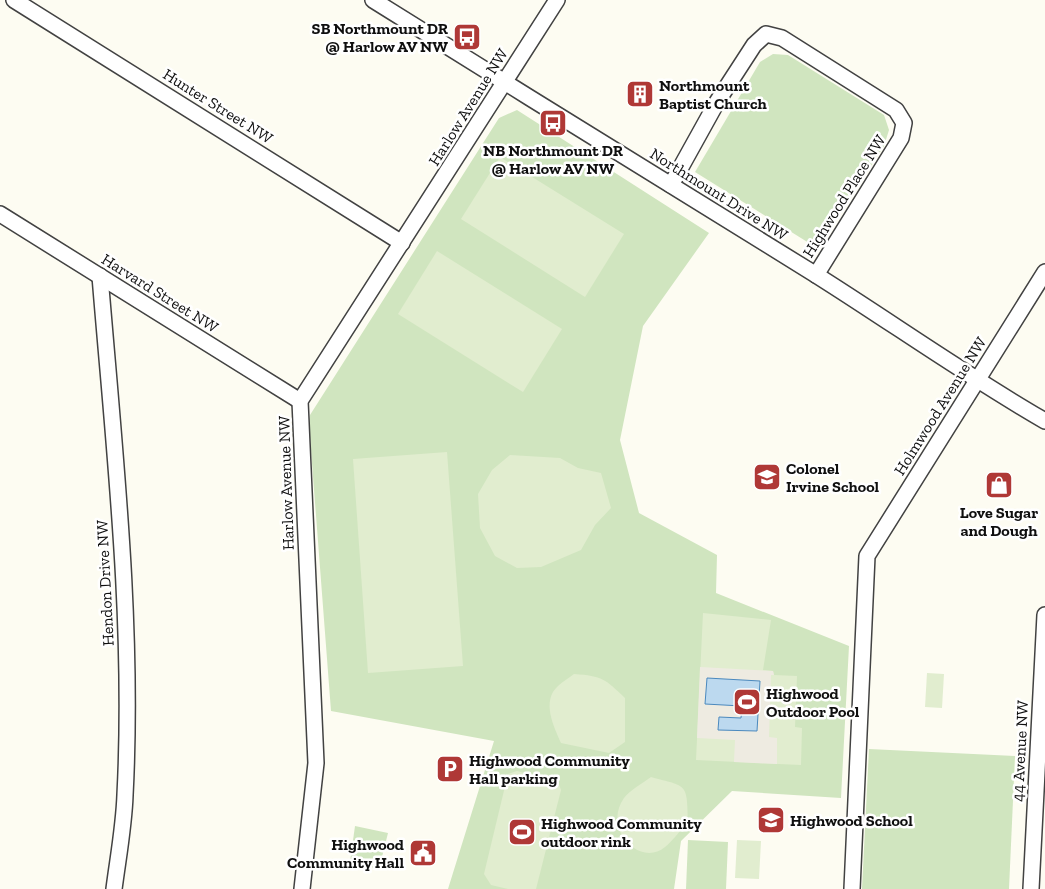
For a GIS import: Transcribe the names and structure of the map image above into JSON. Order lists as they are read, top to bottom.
{
  "streets": {
    "street": [
      "Hunter Street NW",
      "Harlow Avenue NW",
      "Northmount Drive NW",
      "Highwood Place NW",
      "Harvard Street NW",
      "Holmwood Avenue NW",
      "Hendon Drive NW",
      "44 Avenue NW"
    ]
  },
  "crossings": [
    ["Hunter Street NW", "Harlow Avenue NW"],
    ["Harlow Avenue NW", "Northmount Drive NW"],
    ["Harlow Avenue NW", "Harvard Street NW"],
    ["Northmount Drive NW", "Highwood Place NW"],
    ["Northmount Drive NW", "Holmwood Avenue NW"],
    ["Harvard Street NW", "Hendon Drive NW"]
  ],
  "places": {
    "bus stop": ["SB Northmount DR @ Harlow AV NW", "NB Northmount DR @ Harlow AV NW"],
    "building": ["Northmount Baptist Church"],
    "school or university": ["Colonel Irvine School", "Highwood School"],
    "shop": ["Love Sugar and Dough"],
    "sports": ["Highwood Outdoor Pool", "Highwood Community outdoor rink"],
    "parking": ["Highwood Community Hall parking"],
    "public building": ["Highwood Community Hall"]
  }
}
